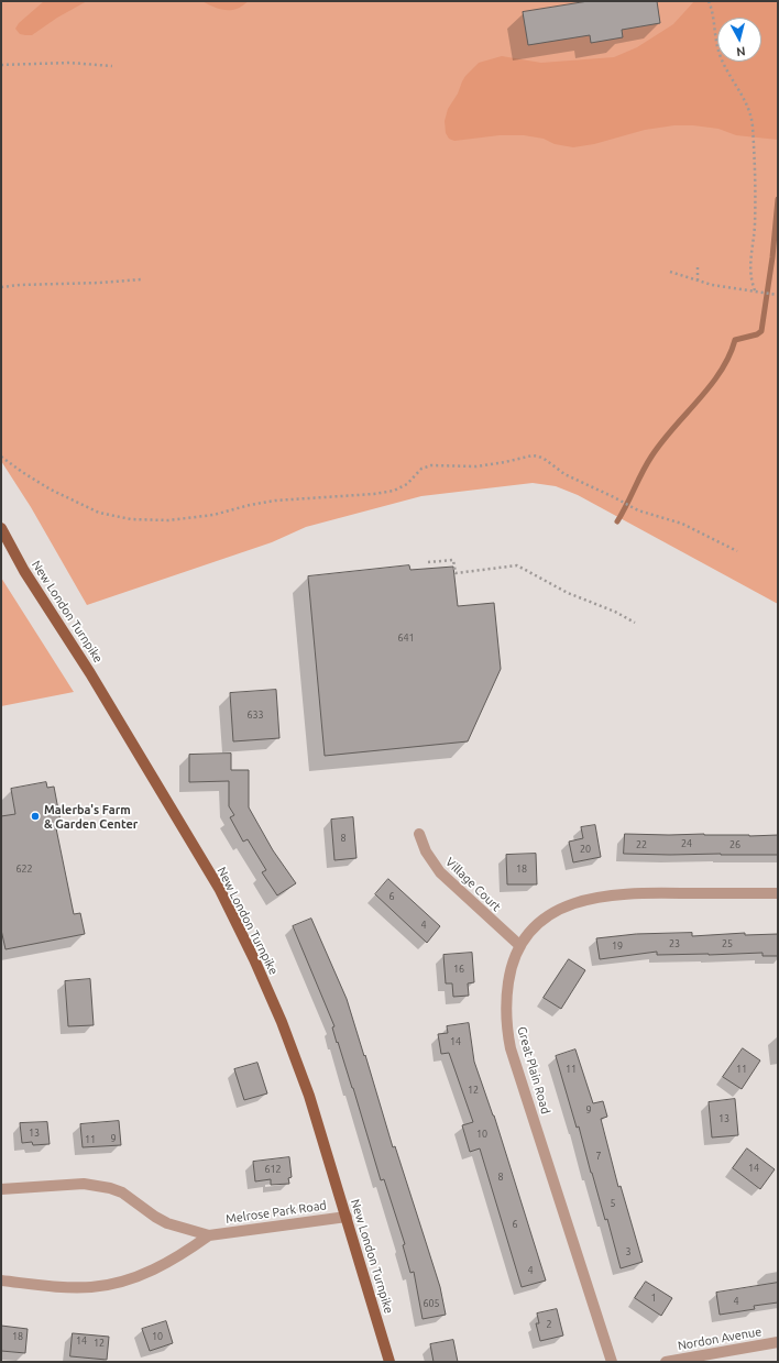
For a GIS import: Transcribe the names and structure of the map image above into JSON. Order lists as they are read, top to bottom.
{
  "streets": {
    "main road": ["New London Turnpike"],
    "street": [
      "Village Court",
      "Great Plain Road",
      "Melrose Park Road",
      "Nordon Avenue"
    ]
  },
  "crossings": [
    ["New London Turnpike", "Melrose Park Road"],
    ["Village Court", "Great Plain Road"]
  ],
  "places": ["Malerba's Farm & Garden Center"],
  "house_numbers": [
    "641",
    "633",
    "8",
    "24",
    "22",
    "26",
    "20",
    "622",
    "18",
    "6",
    "4",
    "23",
    "25",
    "19",
    "16",
    "14",
    "11",
    "11",
    "12",
    "9",
    "13",
    "13",
    "10",
    "9",
    "11",
    "7",
    "14",
    "612",
    "8",
    "5",
    "6",
    "3",
    "4",
    "1",
    "4",
    "605",
    "2",
    "18",
    "10",
    "14",
    "12"
  ],
  "north": "bottom"
}
